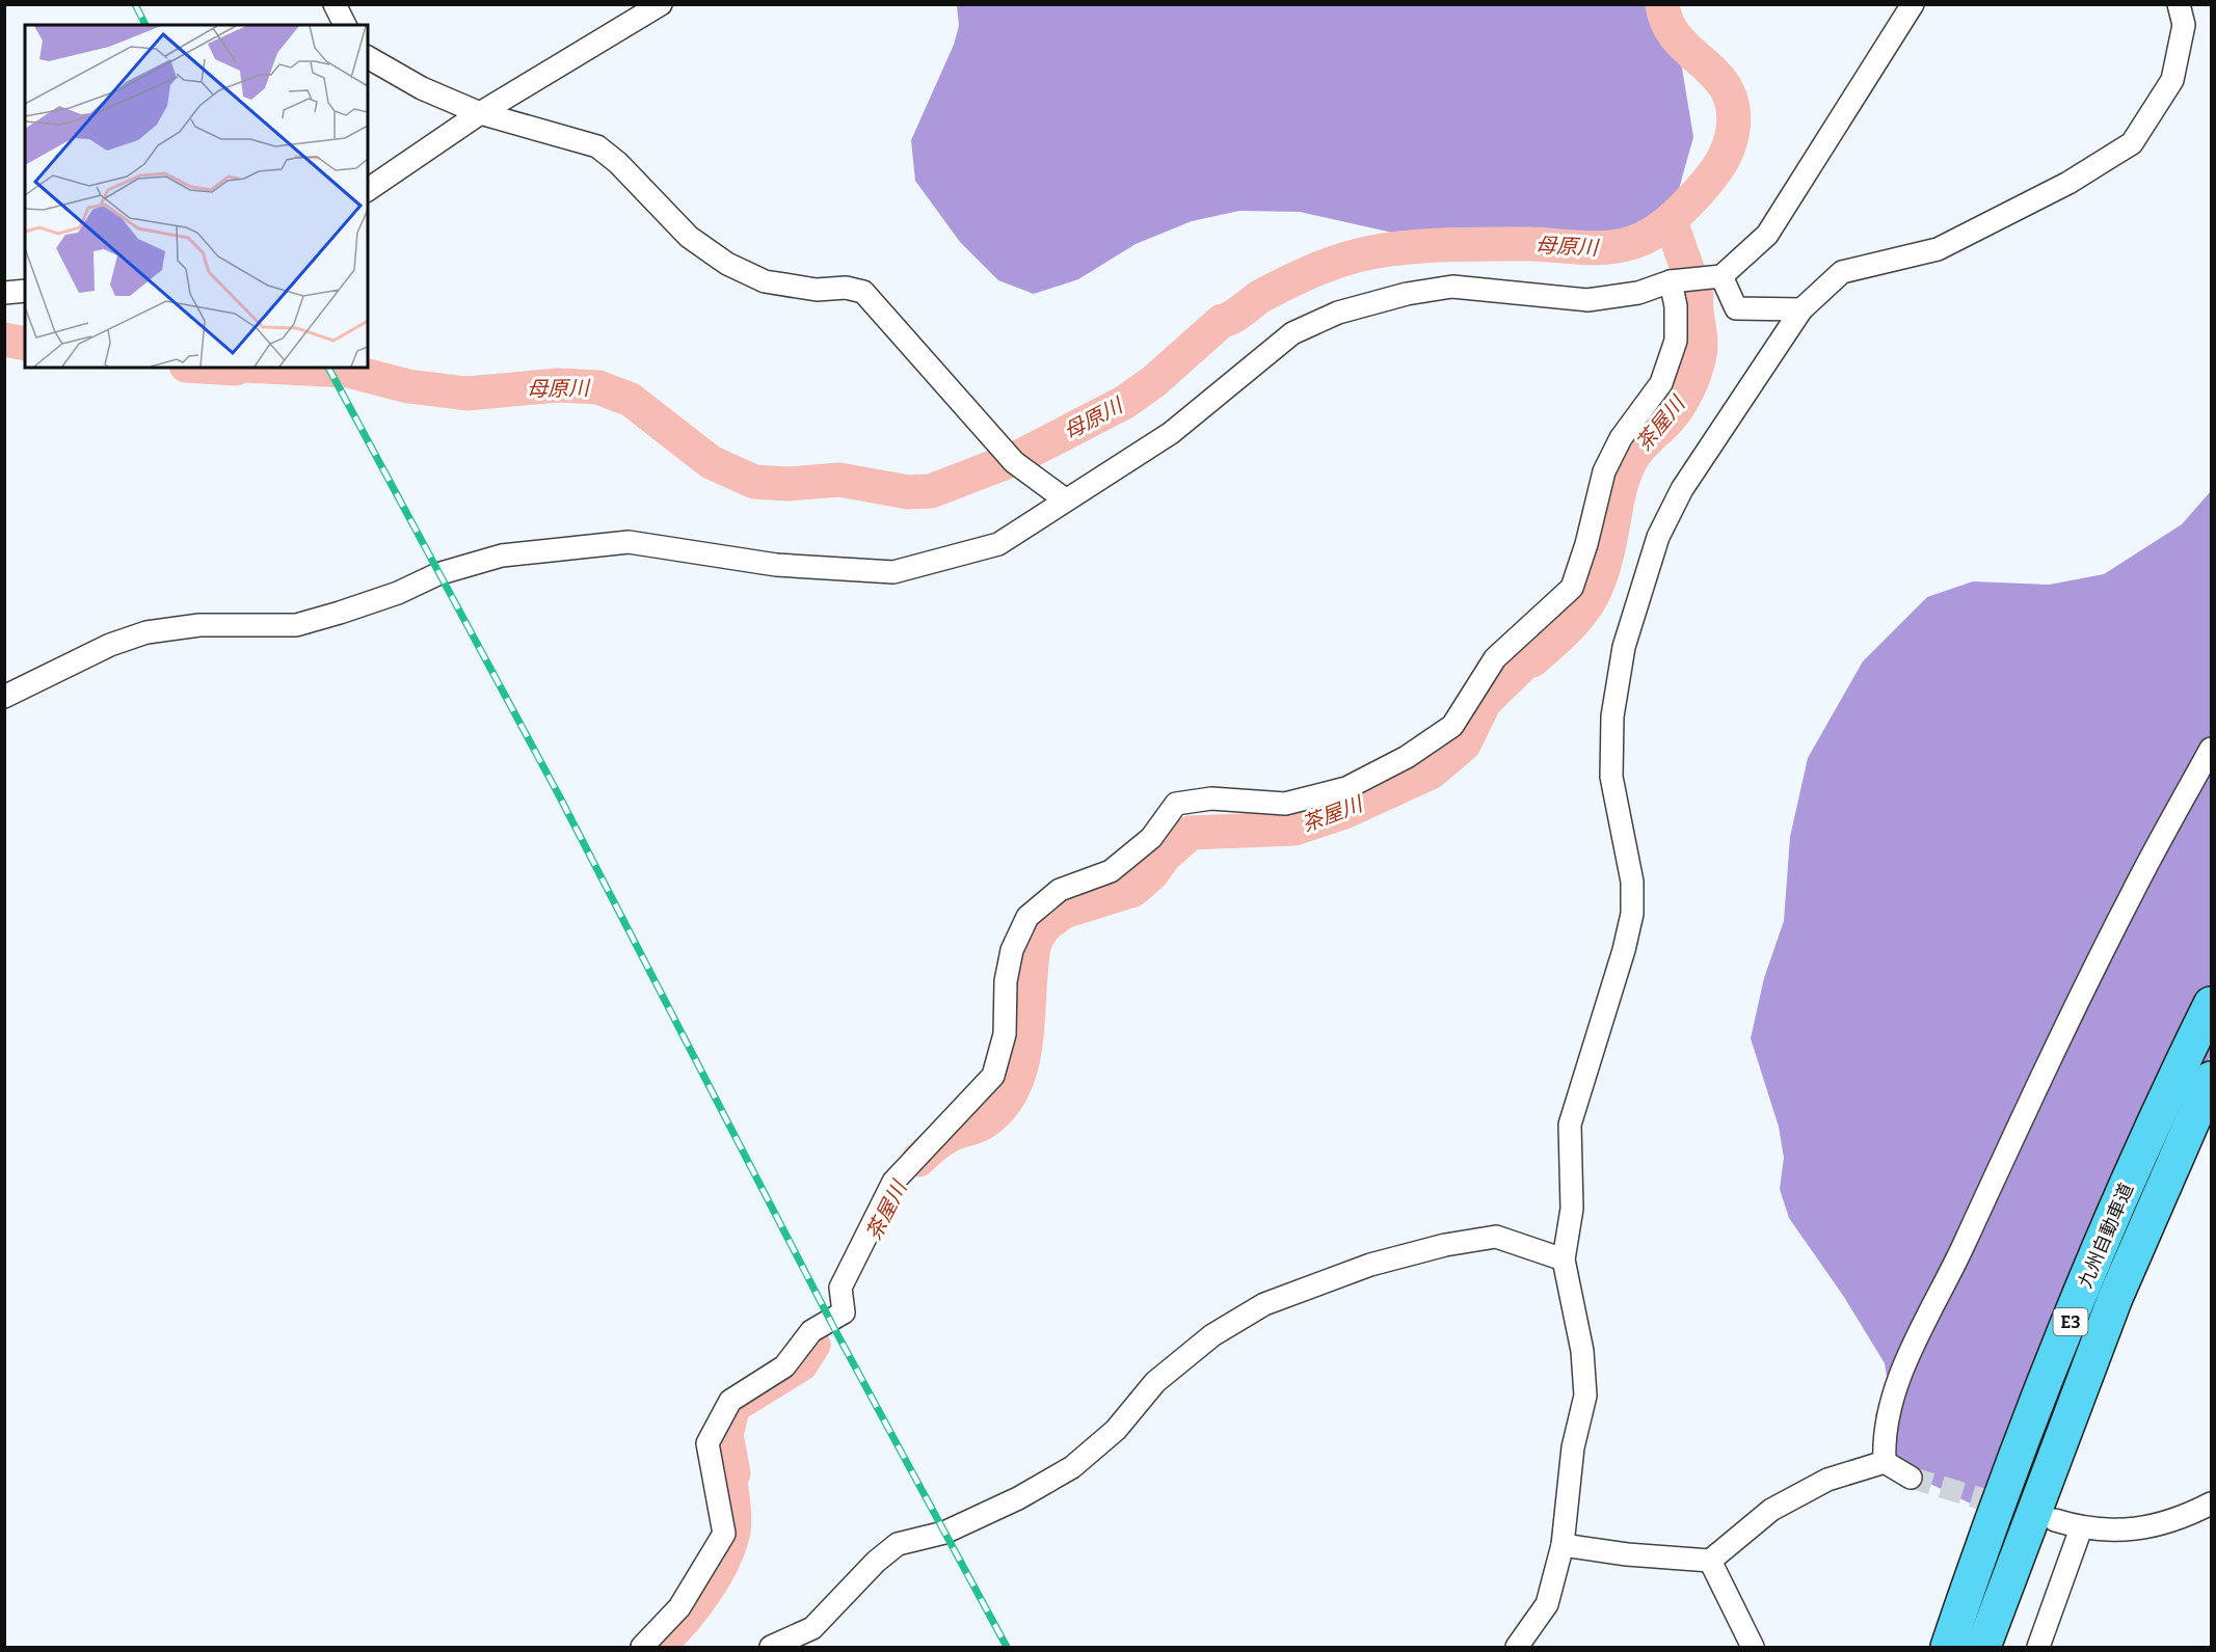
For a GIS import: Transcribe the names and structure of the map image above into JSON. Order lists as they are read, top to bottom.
{
  "streets": {
    "highway": ["九州自動車道", "E3"]
  },
  "water": ["母原川", "茶屋川"]
}
